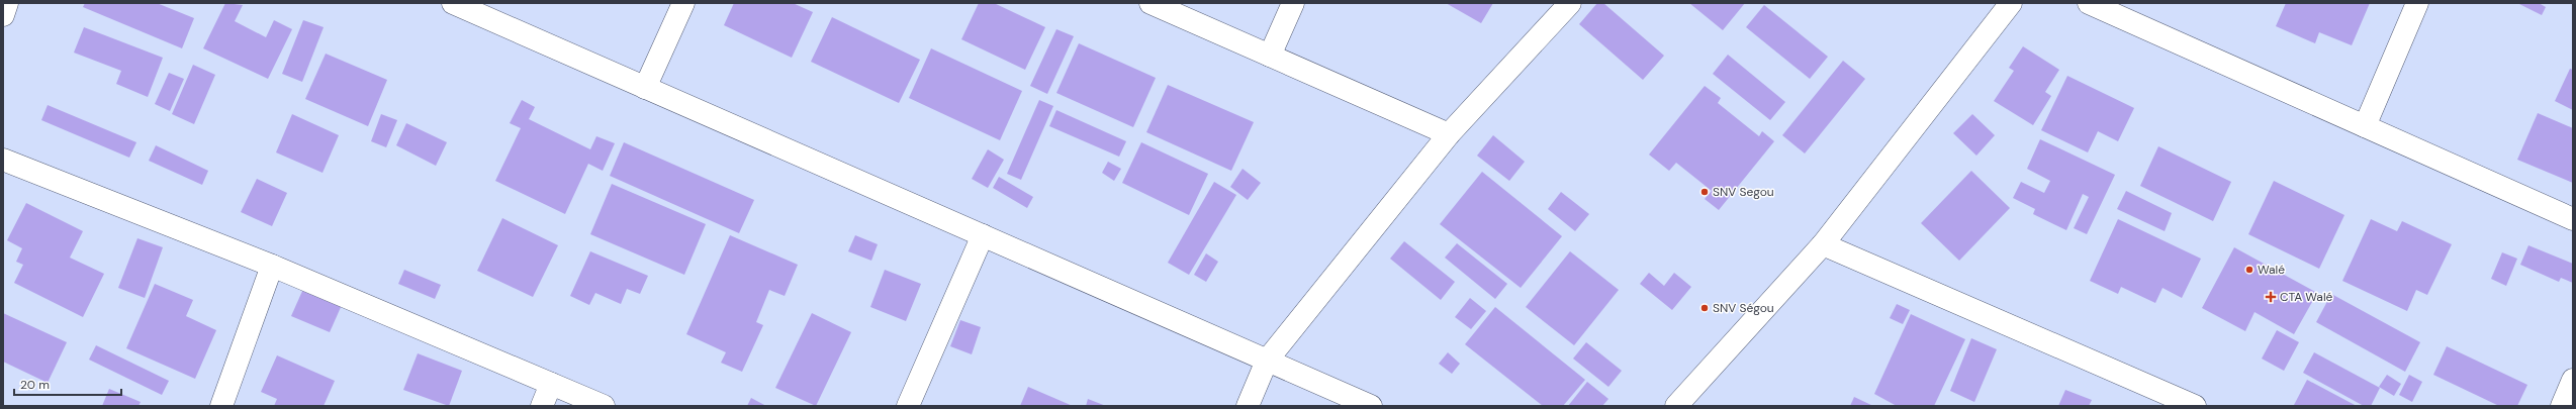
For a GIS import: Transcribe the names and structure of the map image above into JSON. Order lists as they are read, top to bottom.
{
  "places": {
    "other": ["SNV Segou", "Walé", "SNV Ségou"],
    "health": ["CTA Walé"]
  },
  "scale_bar": "20 m"
}
